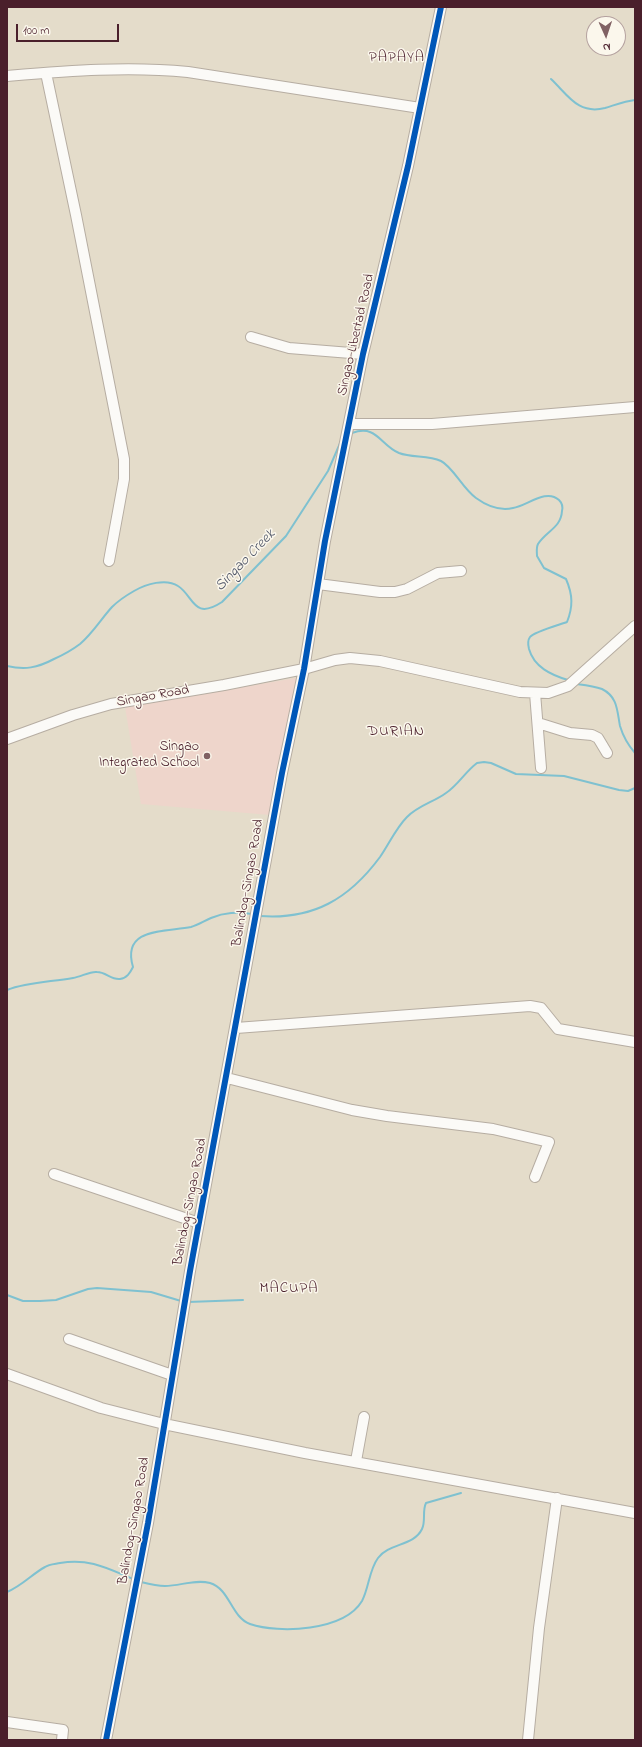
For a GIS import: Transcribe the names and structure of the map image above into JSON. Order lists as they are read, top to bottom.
{
  "streets": {
    "street": ["Singao-Libertad Road", "Singao Road", "Balindog-Singao Road"]
  },
  "crossings": [
    ["Singao-Libertad Road", "Singao Road"],
    ["Singao-Libertad Road", "Balindog-Singao Road"],
    ["Singao Road", "Balindog-Singao Road"]
  ],
  "districts": ["PAPAYA", "DURIAN", "MACUPA"],
  "water": ["Singao Creek"],
  "places": ["Singao Integrated School"],
  "scale_bar": "100 m",
  "north": "bottom"
}
